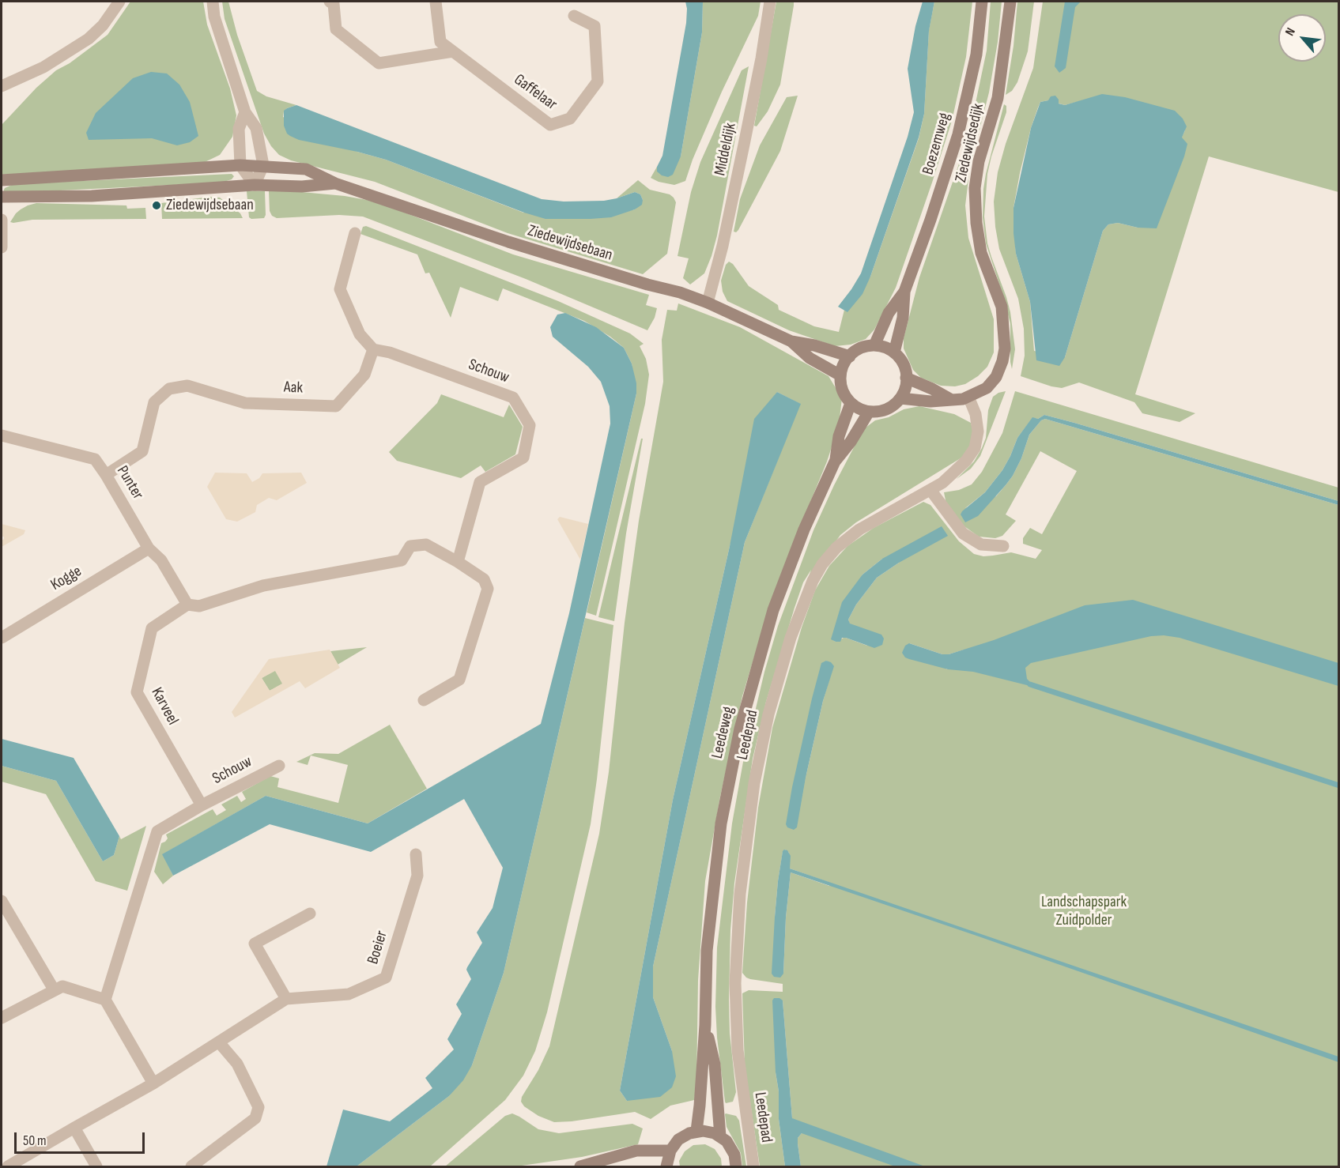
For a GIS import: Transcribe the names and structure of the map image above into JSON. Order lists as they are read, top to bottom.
{
  "streets": {
    "street": [
      "Gaffelaar",
      "Ziedewijdsedijk",
      "Boezemweg",
      "Middeldijk",
      "Ziedewijdsebaan",
      "Schouw",
      "Aak",
      "Punter",
      "Kogge",
      "Karveel",
      "Leedeweg",
      "Leedepad",
      "Boeier"
    ]
  },
  "crossings": [
    ["Ziedewijdsedijk", "Boezemweg"],
    ["Ziedewijdsedijk", "Ziedewijdsebaan"],
    ["Ziedewijdsedijk", "Leedeweg"],
    ["Ziedewijdsedijk", "Leedepad"],
    ["Boezemweg", "Ziedewijdsebaan"],
    ["Boezemweg", "Leedeweg"],
    ["Middeldijk", "Ziedewijdsebaan"],
    ["Ziedewijdsebaan", "Leedeweg"],
    ["Schouw", "Aak"],
    ["Schouw", "Karveel"],
    ["Aak", "Punter"],
    ["Punter", "Kogge"],
    ["Punter", "Karveel"]
  ],
  "parks": ["Landschapspark Zuidpolder"],
  "places": ["Ziedewijdsebaan"],
  "scale_bar": "50 m",
  "north": "top left"
}
